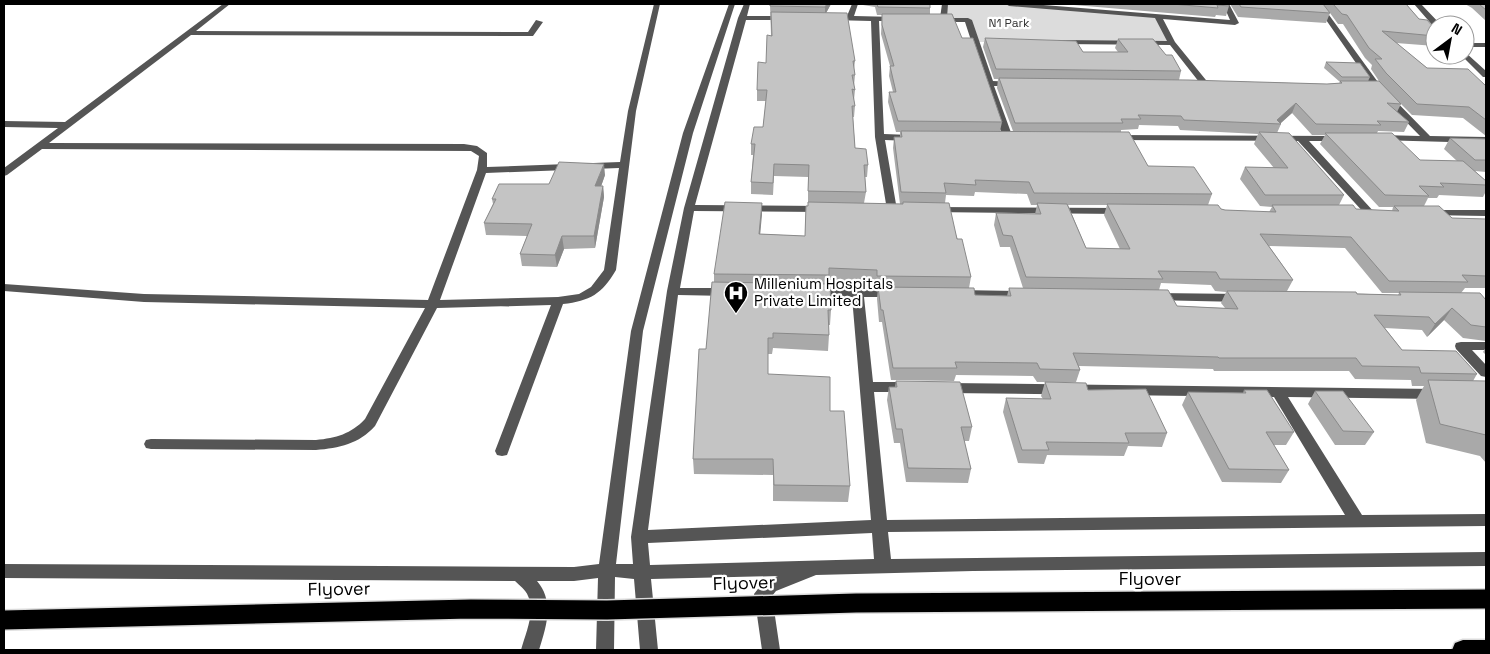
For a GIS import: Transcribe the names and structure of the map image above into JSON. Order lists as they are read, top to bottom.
{
  "streets": {
    "highway": ["Flyover"]
  },
  "parks": ["N1 Park"],
  "places": {
    "hospital": ["Millenium Hospitals Private Limited"]
  },
  "north": "top right"
}
